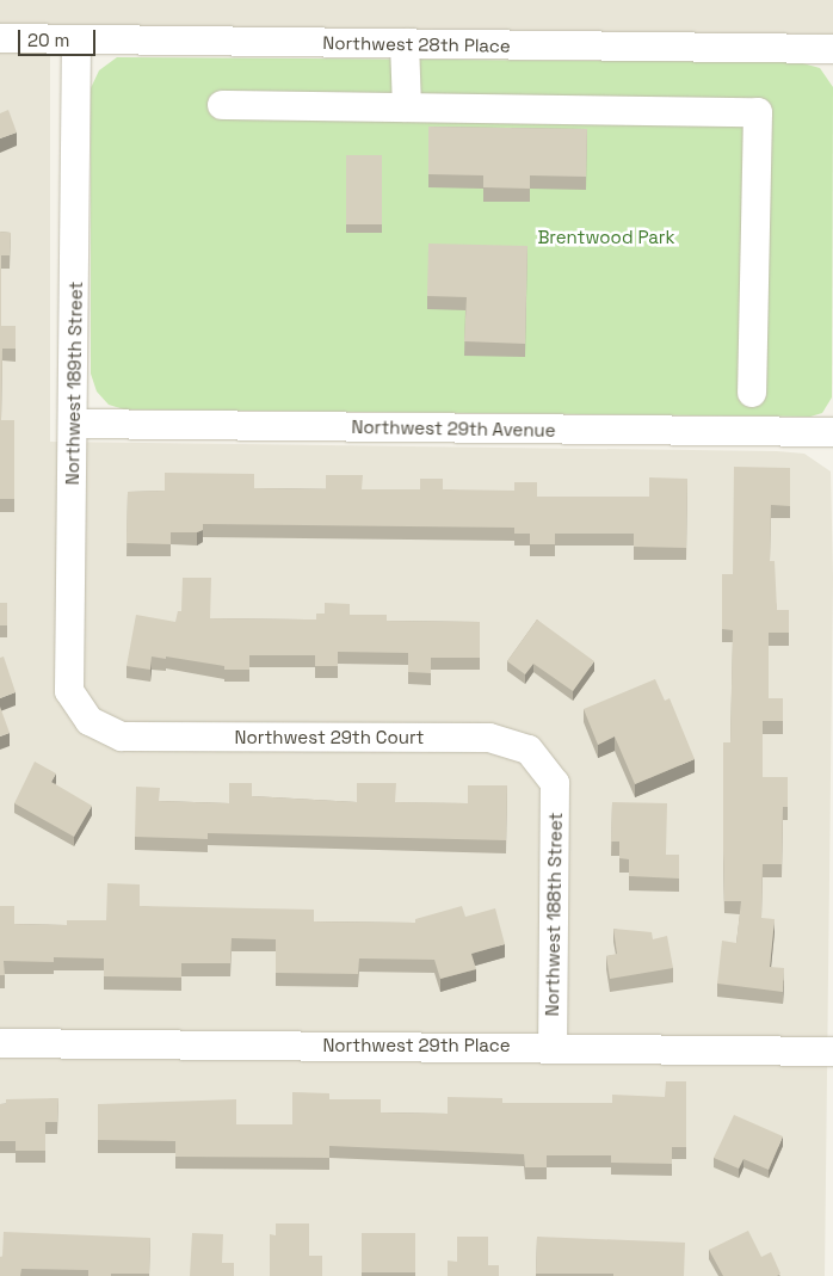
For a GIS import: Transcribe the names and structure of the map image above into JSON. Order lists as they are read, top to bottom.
{
  "streets": {
    "street": [
      "Northwest 28th Place",
      "Northwest 189th Street",
      "Northwest 29th Avenue",
      "Northwest 29th Court",
      "Northwest 188th Street",
      "Northwest 29th Place"
    ]
  },
  "crossings": [
    ["Northwest 28th Place", "Northwest 189th Street"],
    ["Northwest 189th Street", "Northwest 29th Avenue"],
    ["Northwest 189th Street", "Northwest 29th Court"],
    ["Northwest 29th Court", "Northwest 188th Street"],
    ["Northwest 188th Street", "Northwest 29th Place"]
  ],
  "parks": ["Brentwood Park"],
  "scale_bar": "20 m"
}
